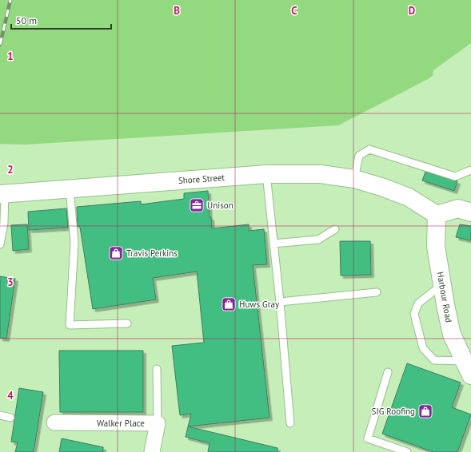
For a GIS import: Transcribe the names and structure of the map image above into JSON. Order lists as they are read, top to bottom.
{
  "streets": {
    "street": ["Shore Street", "Harbour Road", "Walker Place"]
  },
  "crossings": [
    ["Shore Street", "Harbour Road"]
  ],
  "places": {
    "office": ["Unison"],
    "shop": ["Travis Perkins", "Huws Gray", "SIG Roofing"]
  },
  "scale_bar": "50 m",
  "grid": {
    "columns": ["B", "C", "D"],
    "rows": [
      "1",
      "2",
      "3",
      "4"
    ]
  }
}
